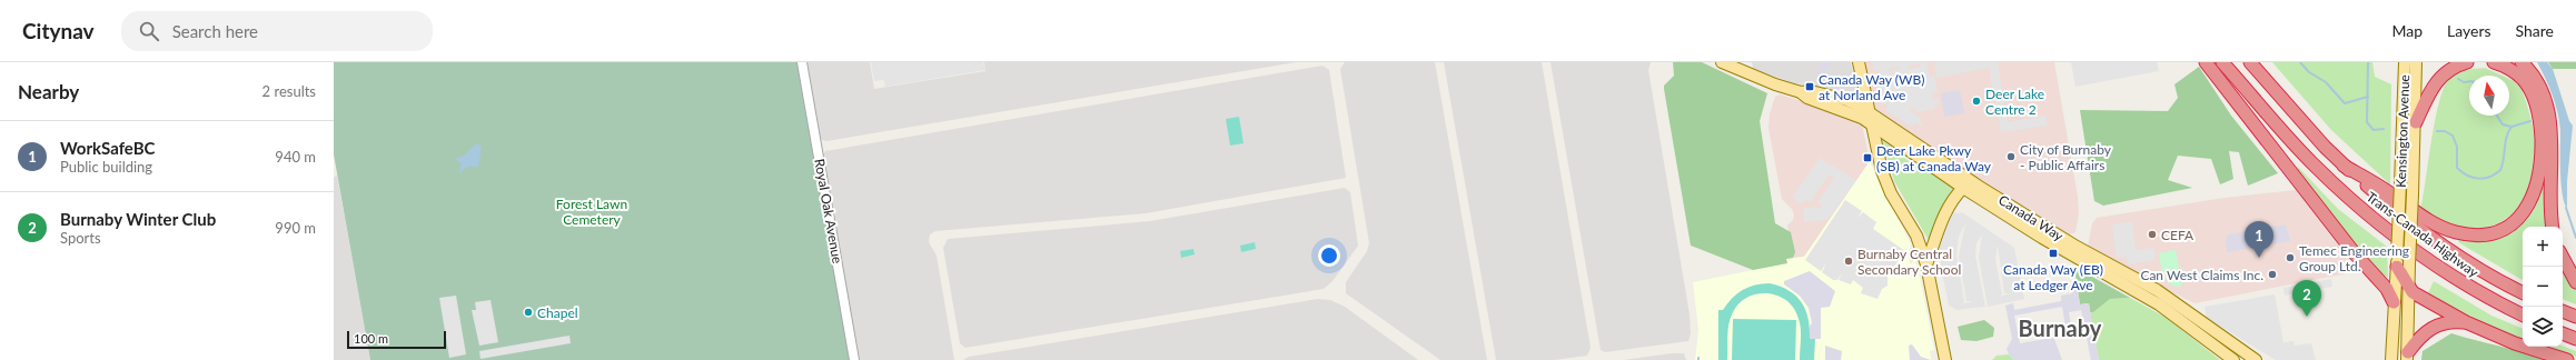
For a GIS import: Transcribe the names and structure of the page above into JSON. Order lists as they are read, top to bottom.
{
  "streets": {
    "highway": ["Trans-Canada Highway"],
    "main road": ["Kensington Avenue", "Canada Way"],
    "street": ["Royal Oak Avenue"]
  },
  "districts": ["Burnaby"],
  "parks": ["Forest Lawn Cemetery"],
  "places": {
    "transit": ["Canada Way (WB) at Norland Ave", "Deer Lake Pkwy (SB) at Canada Way", "Canada Way (EB) at Ledger Ave"],
    "other": [
      "Deer Lake Centre 2",
      "City of Burnaby - Public Affairs",
      "CEFA",
      "Temec Engineering Group Ltd.",
      "Burnaby Central Secondary School",
      "Can West Claims Inc.",
      "Chapel"
    ]
  },
  "scale_bar": "100 m",
  "north": "top",
  "page": {
    "header": "Citynav",
    "search": "Search here",
    "nav": ["Map", "Layers", "Share"],
    "heading": ["Nearby", "2 results"],
    "list": [
      {
        "mark": "1",
        "name": "WorkSafeBC",
        "note": "Public building",
        "value": "940 m"
      },
      {
        "mark": "2",
        "name": "Burnaby Winter Club",
        "note": "Sports",
        "value": "990 m"
      }
    ],
    "pins": ["1", "2"],
    "map_buttons": ["+", "−"],
    "scale": "100 m"
  }
}
